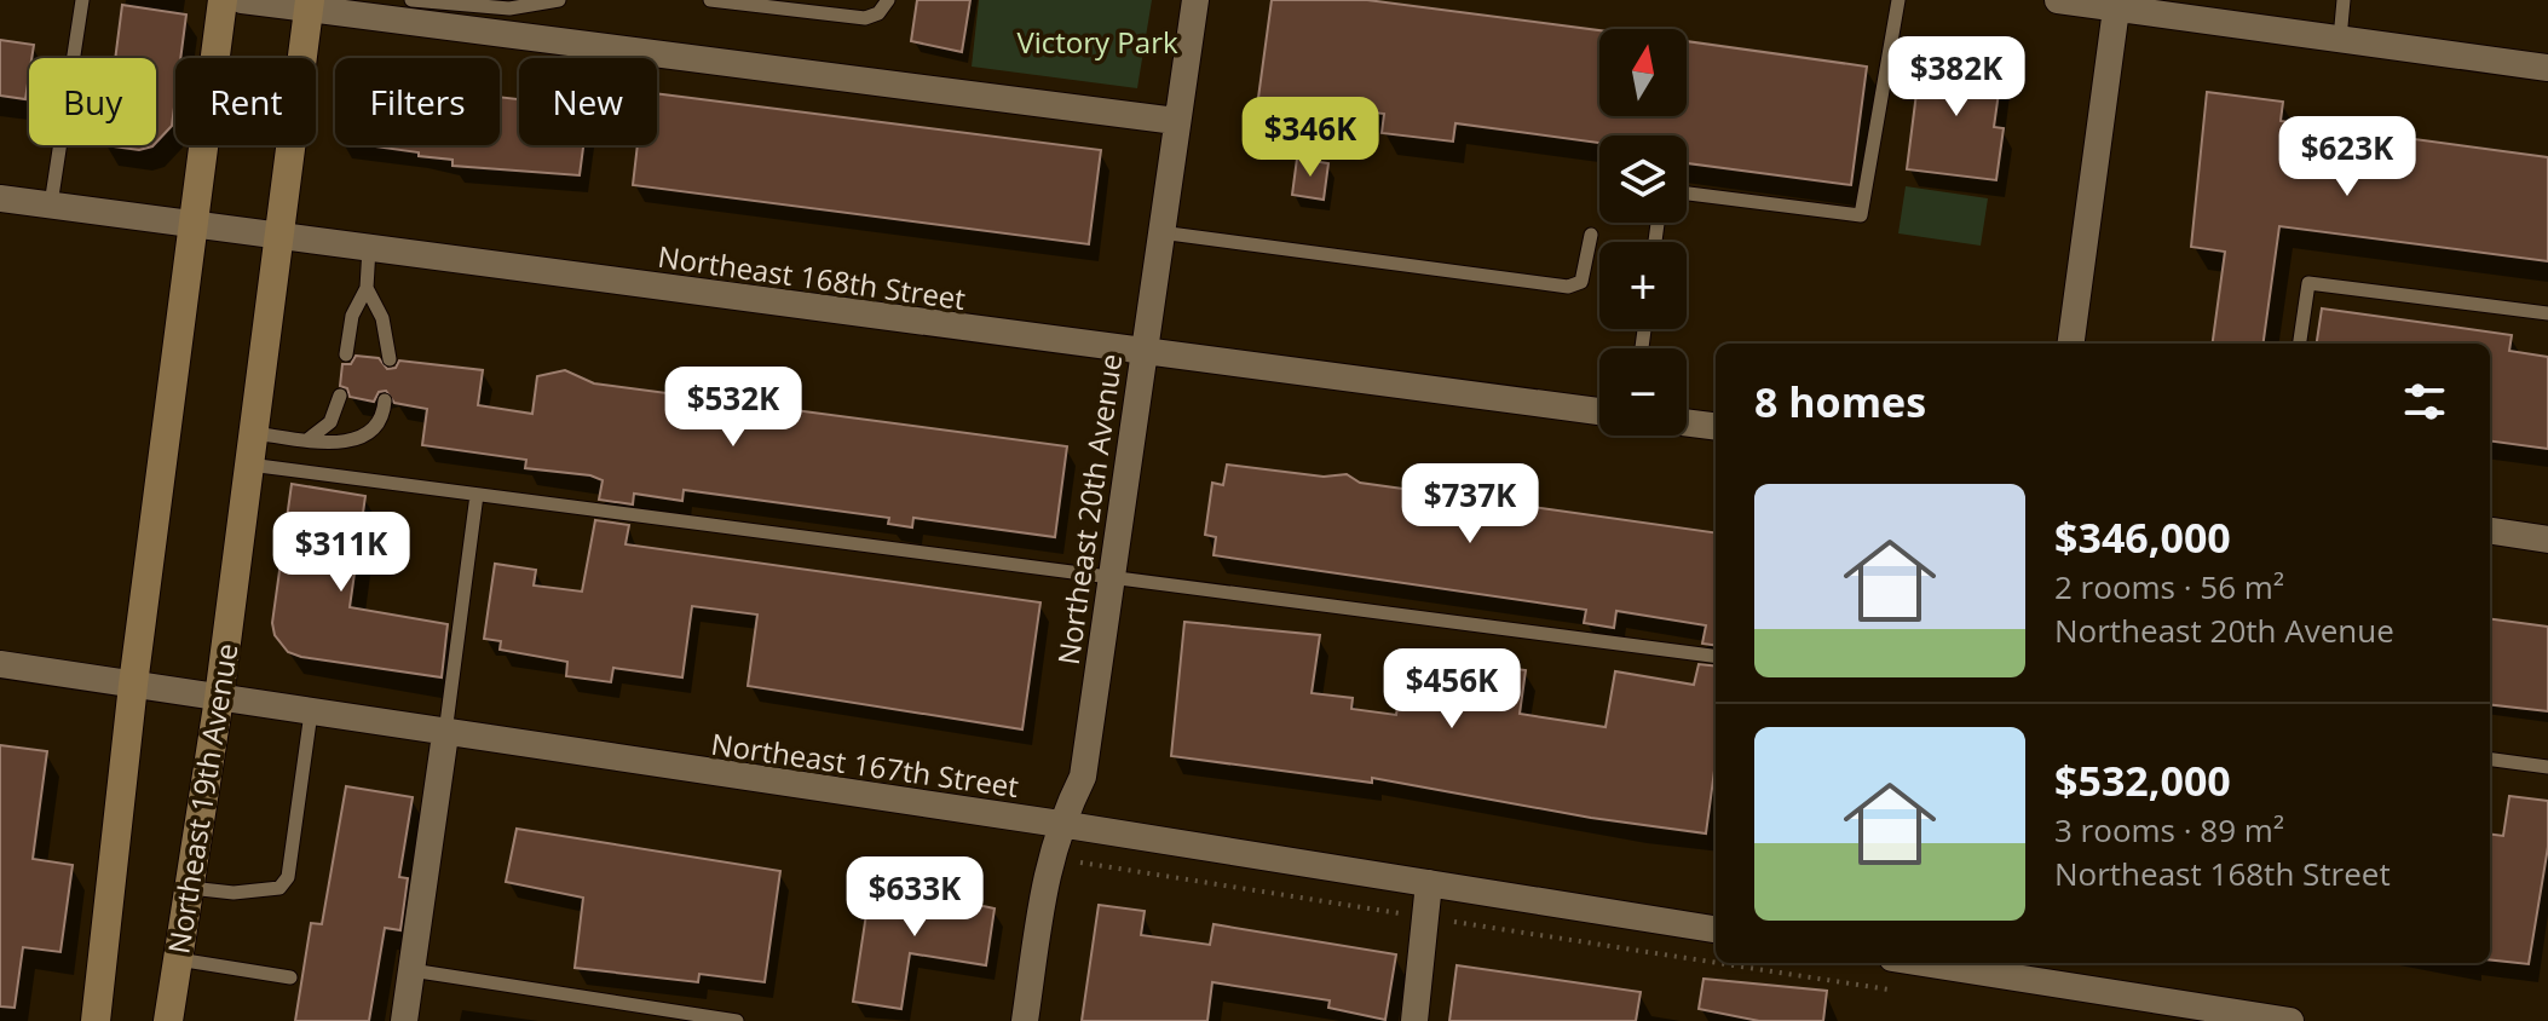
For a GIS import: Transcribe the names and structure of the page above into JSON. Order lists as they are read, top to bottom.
{
  "streets": {
    "street": [
      "Northeast 168th Street",
      "Northeast 20th Avenue",
      "Northeast 167th Street",
      "Northeast 19th Avenue"
    ]
  },
  "crossings": [
    ["Northeast 168th Street", "Northeast 20th Avenue"],
    ["Northeast 168th Street", "Northeast 19th Avenue"],
    ["Northeast 20th Avenue", "Northeast 167th Street"],
    ["Northeast 167th Street", "Northeast 19th Avenue"]
  ],
  "parks": ["Victory Park"],
  "north": "top",
  "page": {
    "map_buttons": ["+", "−"],
    "price": [
      "$382K",
      "$346K",
      "$623K",
      "$532K",
      "$737K",
      "$311K",
      "$456K",
      "$633K"
    ],
    "chip": [
      "Buy",
      "Rent",
      "Filters",
      "New"
    ],
    "heading": "8 homes",
    "list": [
      {
        "name": "$346,000",
        "note": "2 rooms · 56 m² · Northeast 20th Avenue"
      },
      {
        "name": "$532,000",
        "note": "3 rooms · 89 m² · Northeast 168th Street"
      }
    ]
  }
}
